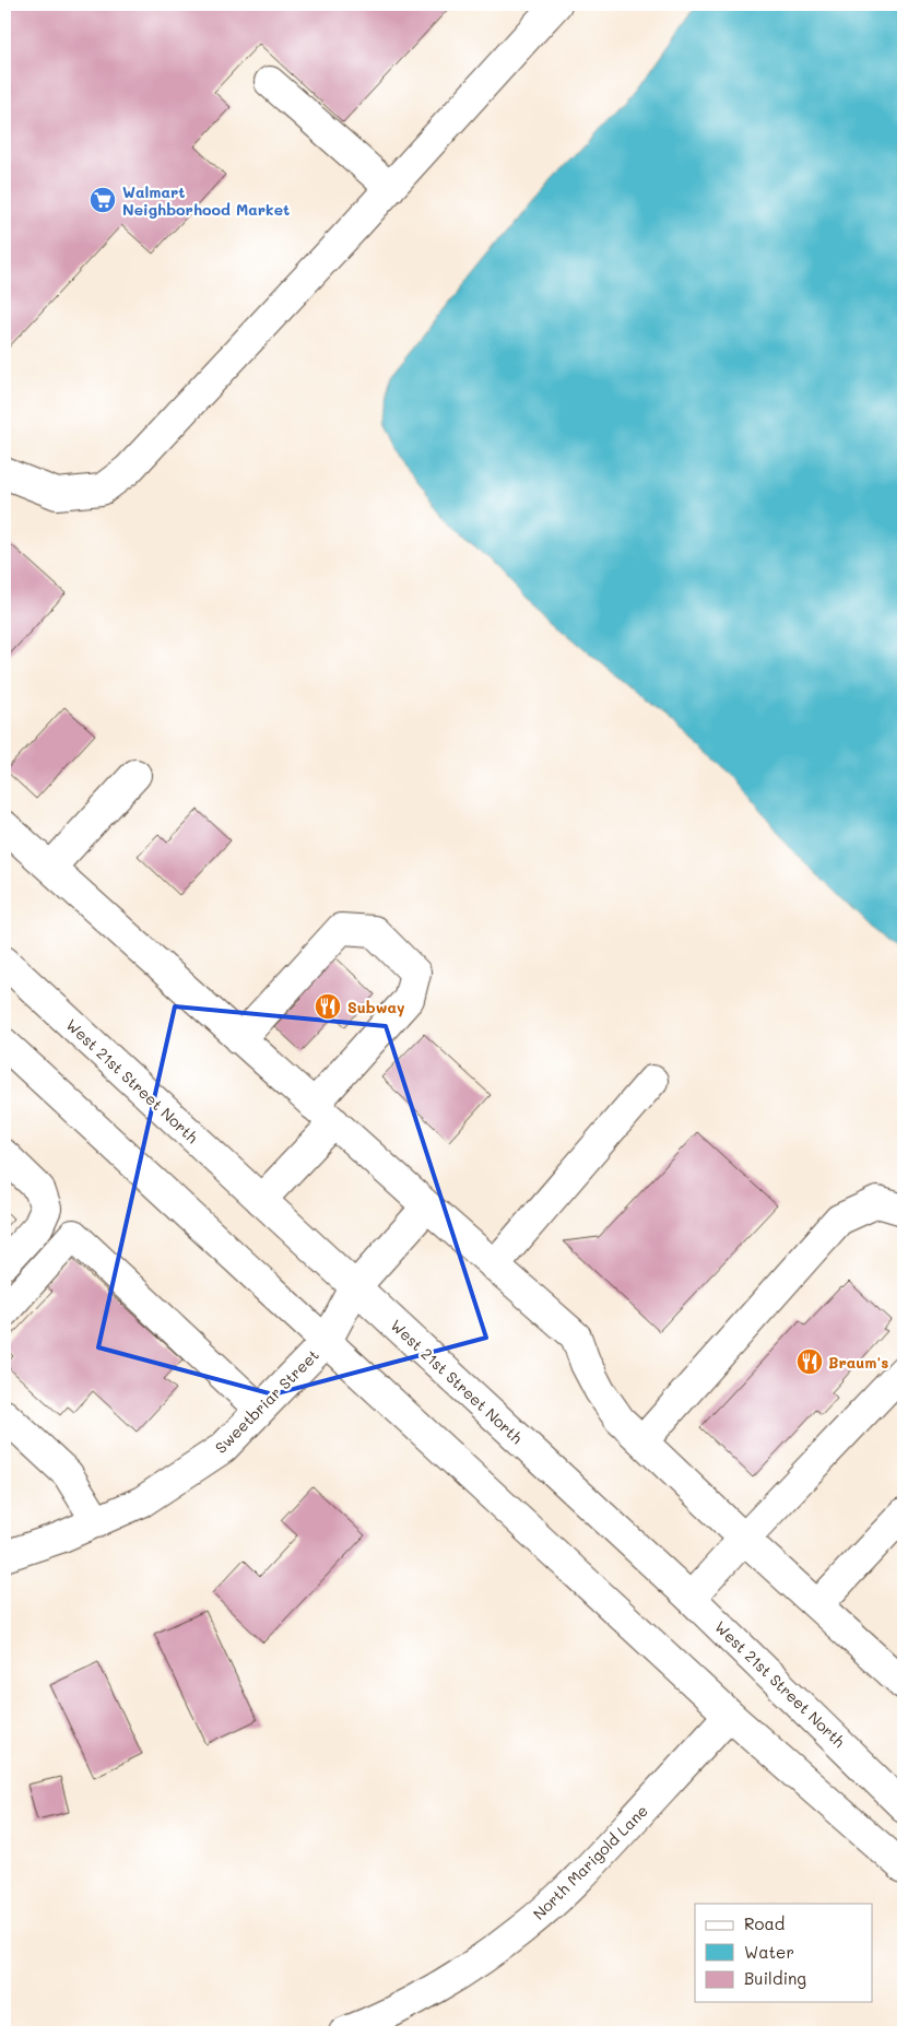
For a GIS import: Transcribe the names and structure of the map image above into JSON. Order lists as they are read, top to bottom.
{
  "streets": {
    "main road": ["West 21st Street North", "Sweetbriar Street", "North Marigold Lane"]
  },
  "crossings": [
    ["West 21st Street North", "Sweetbriar Street"]
  ],
  "places": {
    "supermarket": ["Walmart Neighborhood Market"],
    "restaurant": ["Subway", "Braum's"]
  },
  "legend": ["Road", "Water", "Building"]
}
